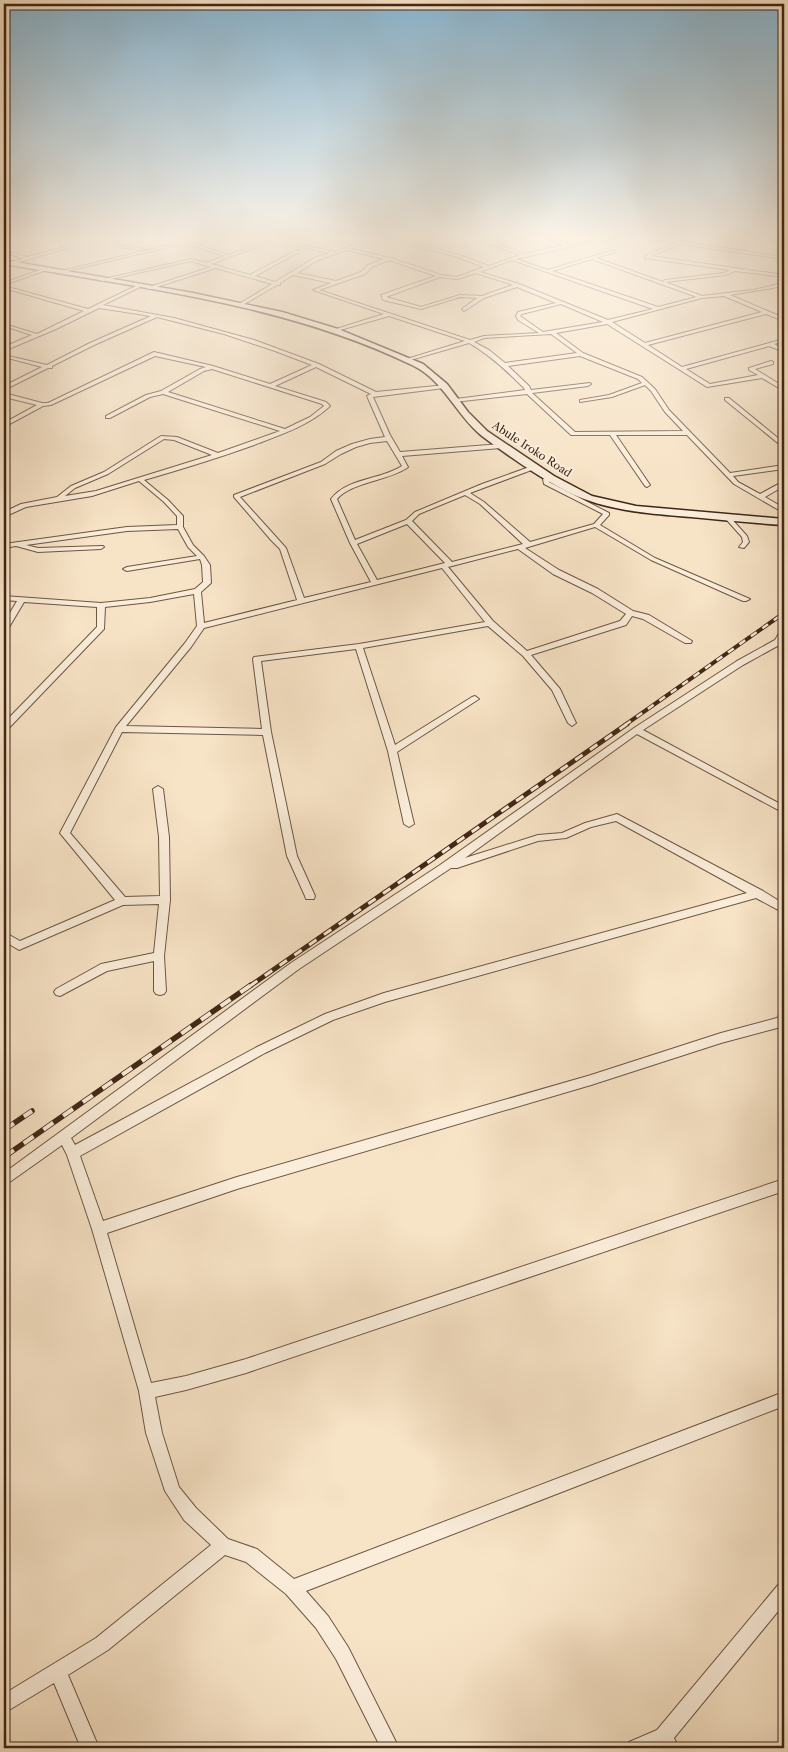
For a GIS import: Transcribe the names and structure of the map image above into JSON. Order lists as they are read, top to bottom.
{
  "streets": {
    "street": ["Abule Iroko Road"]
  }
}
